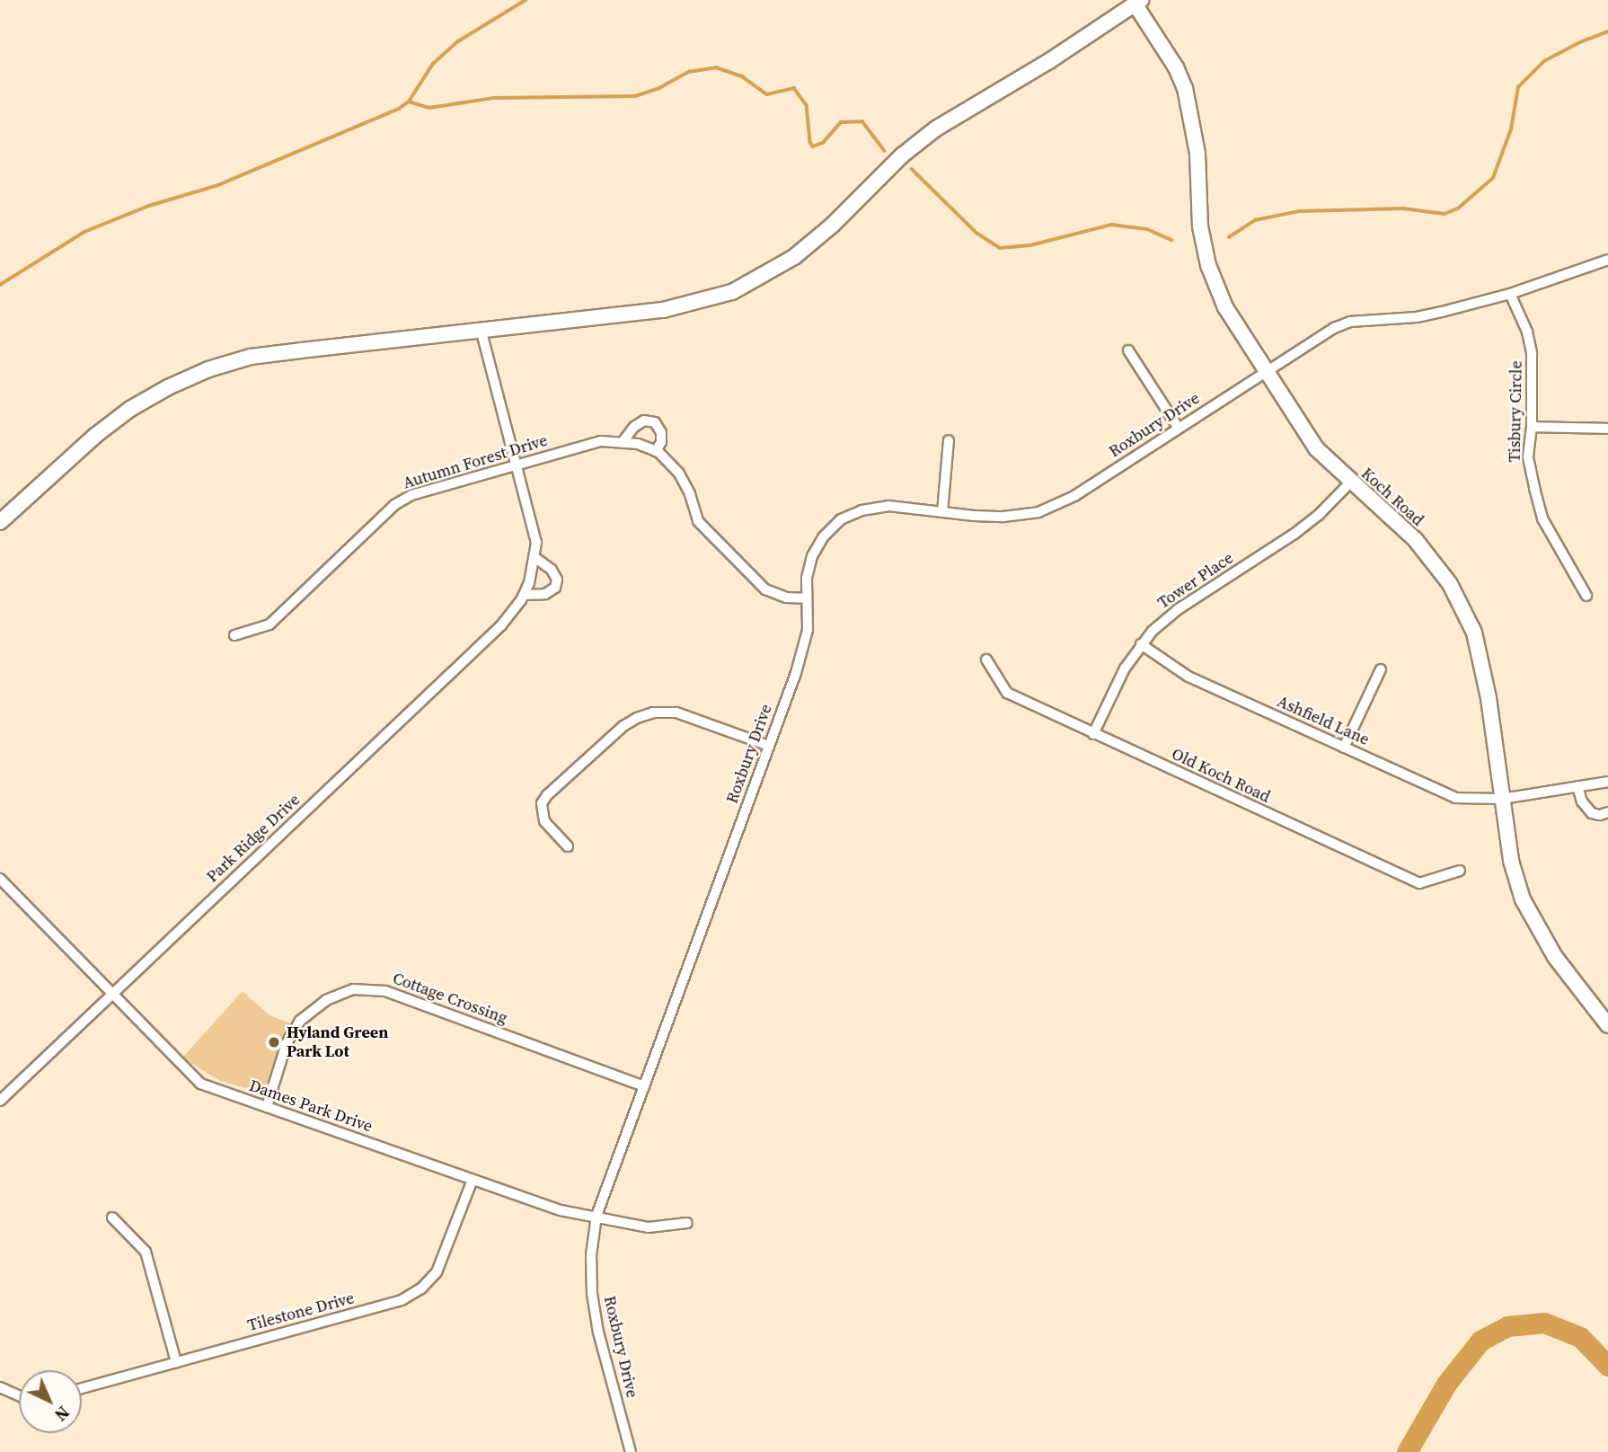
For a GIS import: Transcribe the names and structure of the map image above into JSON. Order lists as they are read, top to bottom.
{
  "streets": {
    "main road": ["Koch Road"],
    "street": [
      "Tisbury Circle",
      "Roxbury Drive",
      "Autumn Forest Drive",
      "Tower Place",
      "Ashfield Lane",
      "Old Koch Road",
      "Park Ridge Drive",
      "Cottage Crossing",
      "Dames Park Drive",
      "Tilestone Drive"
    ]
  },
  "crossings": [
    ["Tisbury Circle", "Roxbury Drive"],
    ["Roxbury Drive", "Autumn Forest Drive"],
    ["Roxbury Drive", "Koch Road"],
    ["Roxbury Drive", "Cottage Crossing"],
    ["Roxbury Drive", "Dames Park Drive"],
    ["Autumn Forest Drive", "Park Ridge Drive"],
    ["Koch Road", "Tower Place"],
    ["Koch Road", "Ashfield Lane"],
    ["Tower Place", "Ashfield Lane"],
    ["Tower Place", "Old Koch Road"],
    ["Park Ridge Drive", "Dames Park Drive"],
    ["Cottage Crossing", "Dames Park Drive"],
    ["Dames Park Drive", "Tilestone Drive"]
  ],
  "places": ["Hyland Green Park Lot"],
  "north": "bottom right"
}
